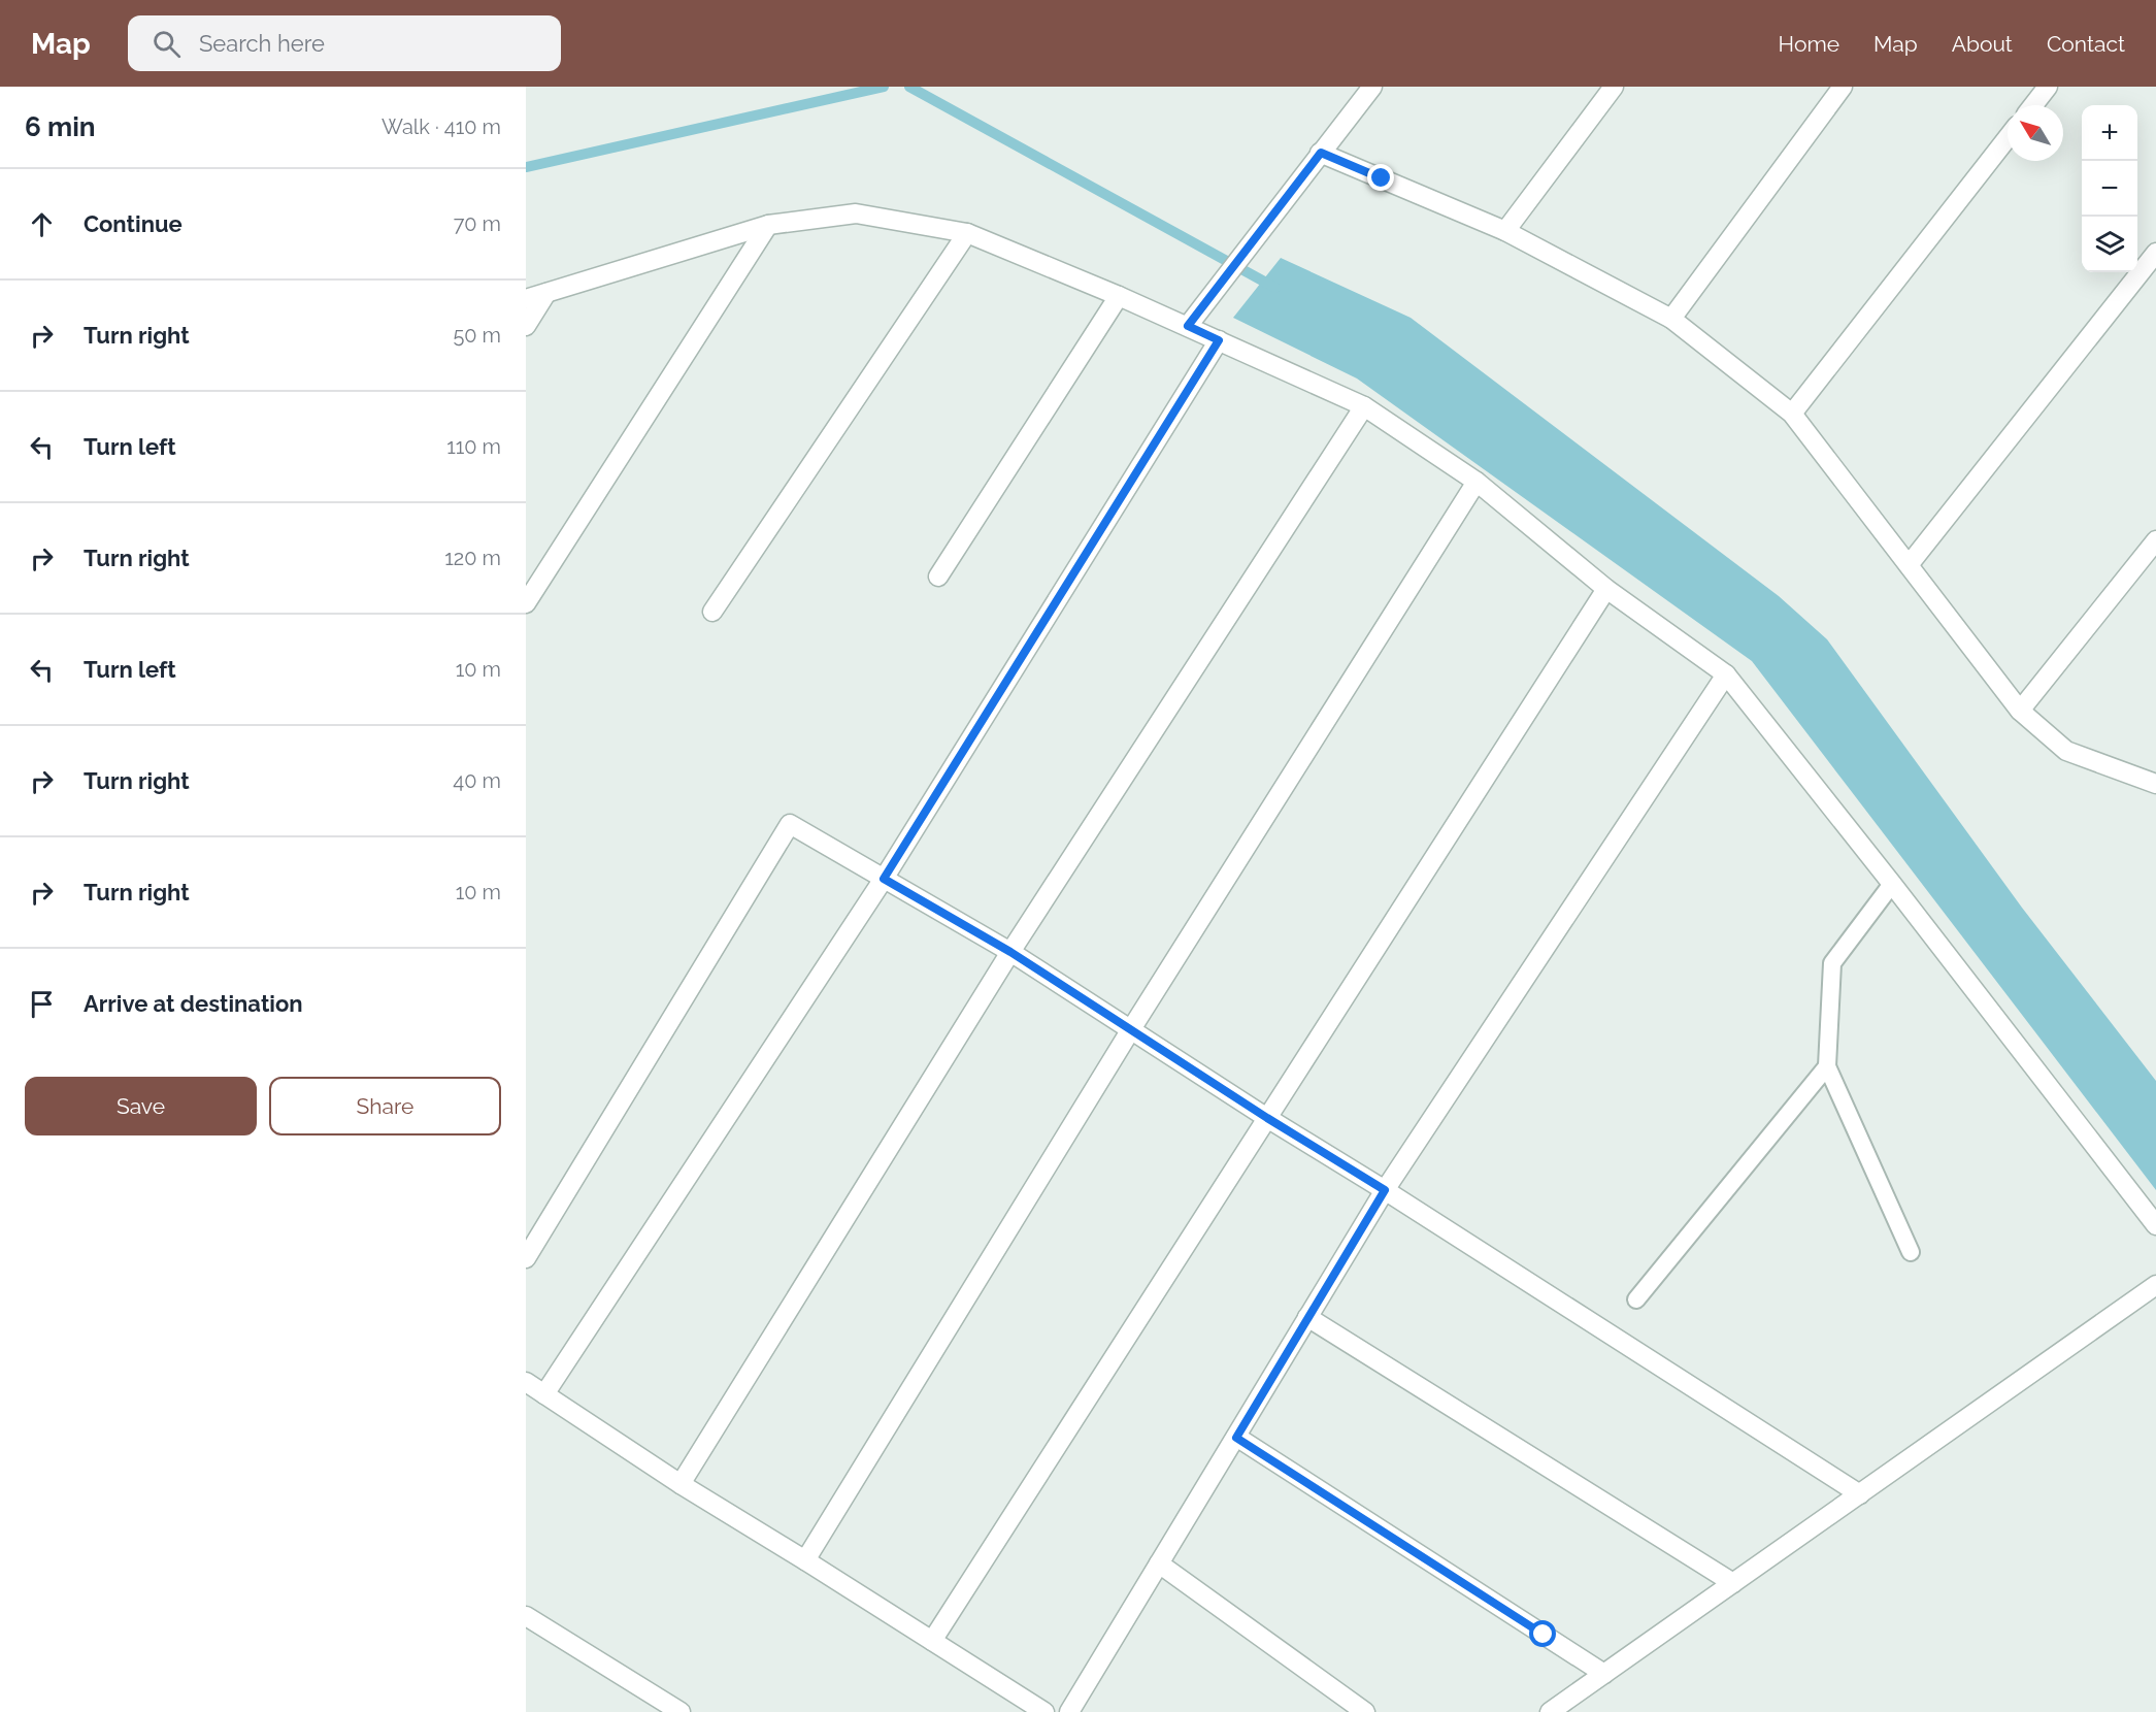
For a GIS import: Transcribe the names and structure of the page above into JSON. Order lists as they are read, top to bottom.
{
  "north": "top left",
  "page": {
    "header": "Map",
    "search": "Search here",
    "nav": [
      "Home",
      "Map",
      "About",
      "Contact"
    ],
    "heading": ["6 min", "Walk · 410 m"],
    "map_buttons": ["+", "−"],
    "list": [
      ["Continue", "70 m"],
      ["Turn right", "50 m"],
      ["Turn left", "110 m"],
      ["Turn right", "120 m"],
      ["Turn left", "10 m"],
      ["Turn right", "40 m"],
      ["Turn right", "10 m"],
      "Arrive at destination"
    ],
    "buttons": ["Save", "Share"]
  }
}
